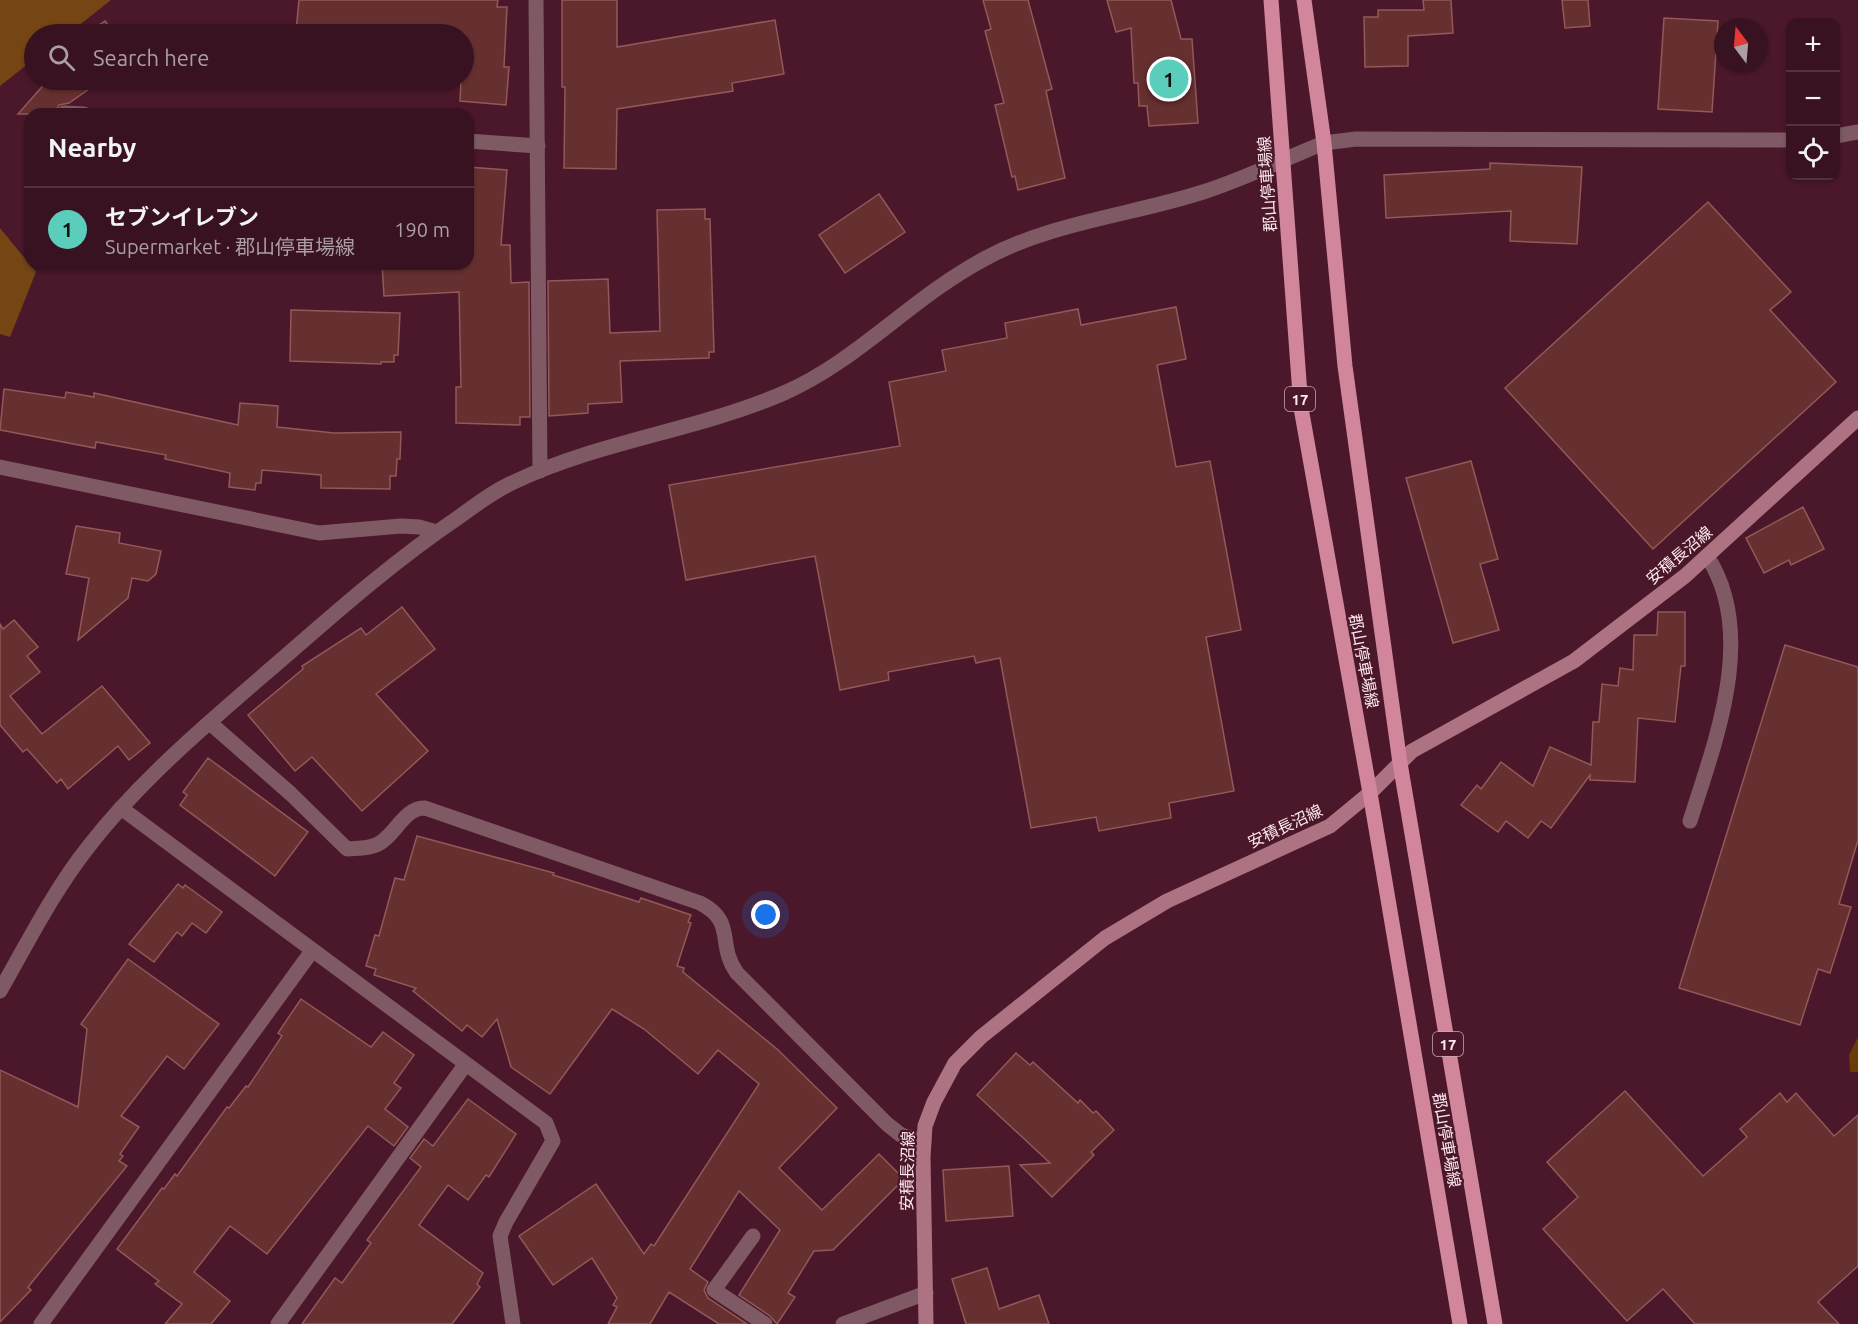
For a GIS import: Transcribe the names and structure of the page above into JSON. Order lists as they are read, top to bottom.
{
  "streets": {
    "main road": ["郡山停車場線", "17", "安積長沼線"]
  },
  "crossings": [
    ["郡山停車場線", "安積長沼線"]
  ],
  "north": "top",
  "page": {
    "map_buttons": ["+", "−"],
    "search": "Search here",
    "pins": "1",
    "heading": "Nearby",
    "list": [
      {
        "mark": "1",
        "name": "セブンイレブン",
        "note": "Supermarket · 郡山停車場線",
        "value": "190 m"
      }
    ]
  }
}
